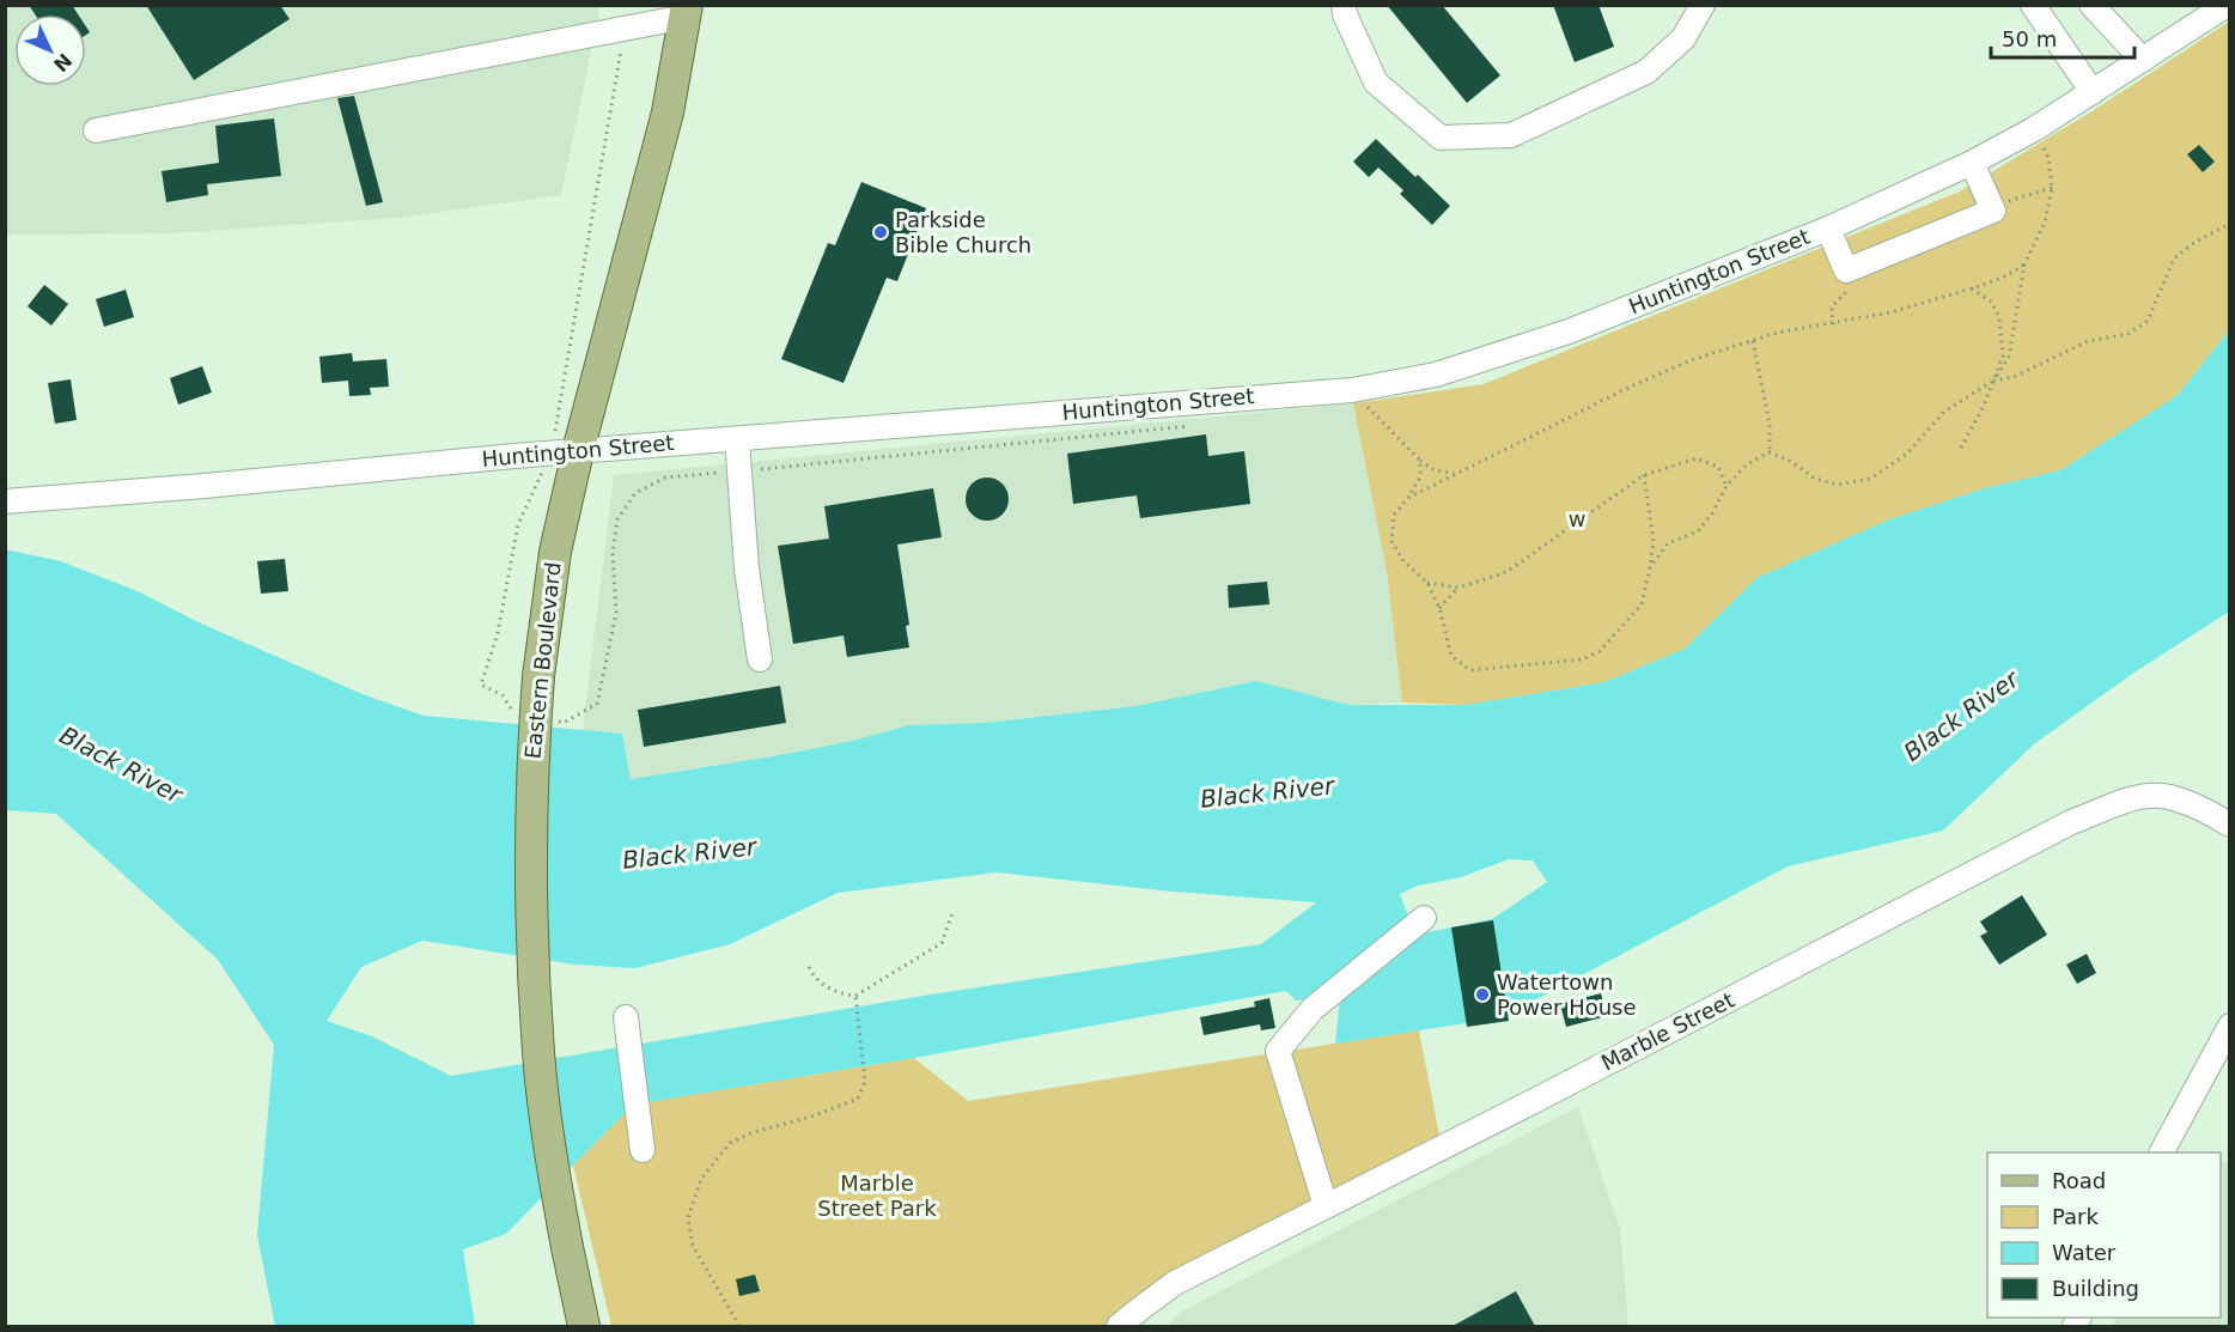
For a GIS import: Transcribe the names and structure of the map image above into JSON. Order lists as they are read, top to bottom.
{
  "streets": {
    "main road": ["Eastern Boulevard"],
    "street": ["Huntington Street", "Marble Street"]
  },
  "crossings": [
    ["Huntington Street", "Eastern Boulevard"]
  ],
  "water": ["Black River"],
  "parks": ["w", "Marble Street Park"],
  "places": ["Parkside Bible Church", "Watertown Power House"],
  "legend": [
    "Road",
    "Park",
    "Water",
    "Building"
  ],
  "scale_bar": "50 m",
  "north": "bottom right"
}
